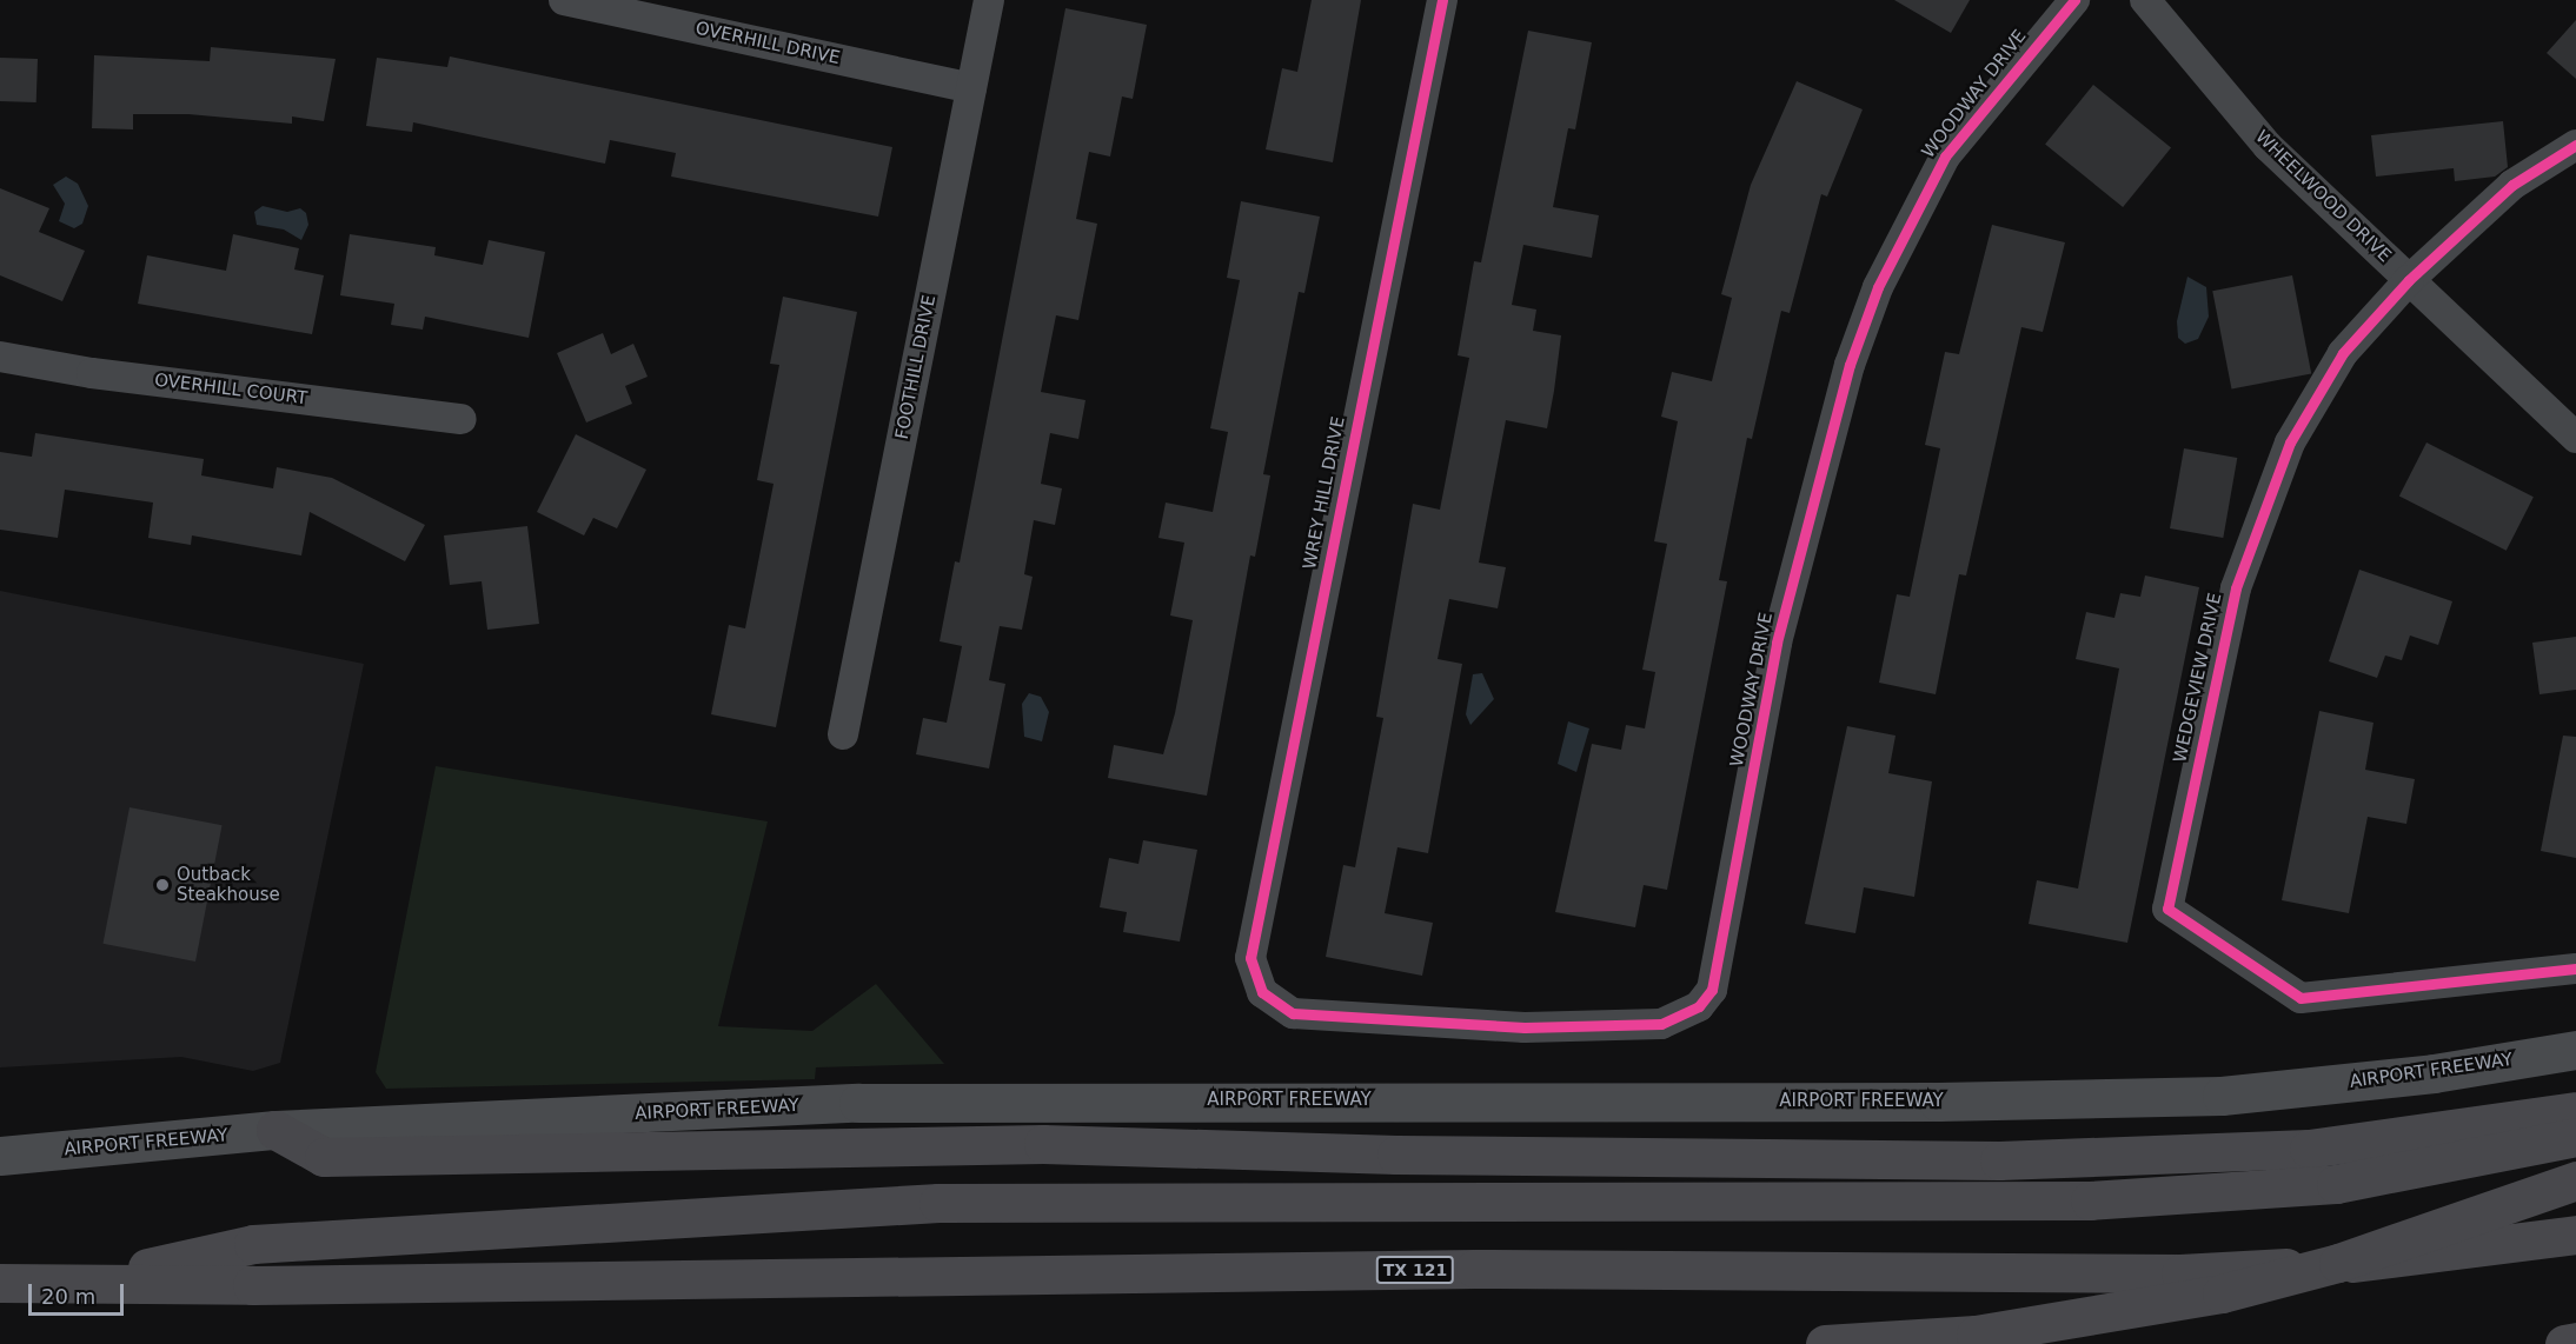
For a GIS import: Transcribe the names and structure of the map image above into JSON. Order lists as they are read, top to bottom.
{
  "streets": {
    "highway": ["TX 121"],
    "main road": ["AIRPORT FREEWAY"],
    "street": [
      "OVERHILL DRIVE",
      "WOODWAY DRIVE",
      "WHEELWOOD DRIVE",
      "FOOTHILL DRIVE",
      "OVERHILL COURT",
      "WREY HILL DRIVE",
      "WEDGEVIEW DRIVE"
    ]
  },
  "crossings": [
    ["OVERHILL DRIVE", "FOOTHILL DRIVE"],
    ["WOODWAY DRIVE", "WREY HILL DRIVE"],
    ["WHEELWOOD DRIVE", "WEDGEVIEW DRIVE"]
  ],
  "places": ["Outback Steakhouse"],
  "scale_bar": "20 m"
}
